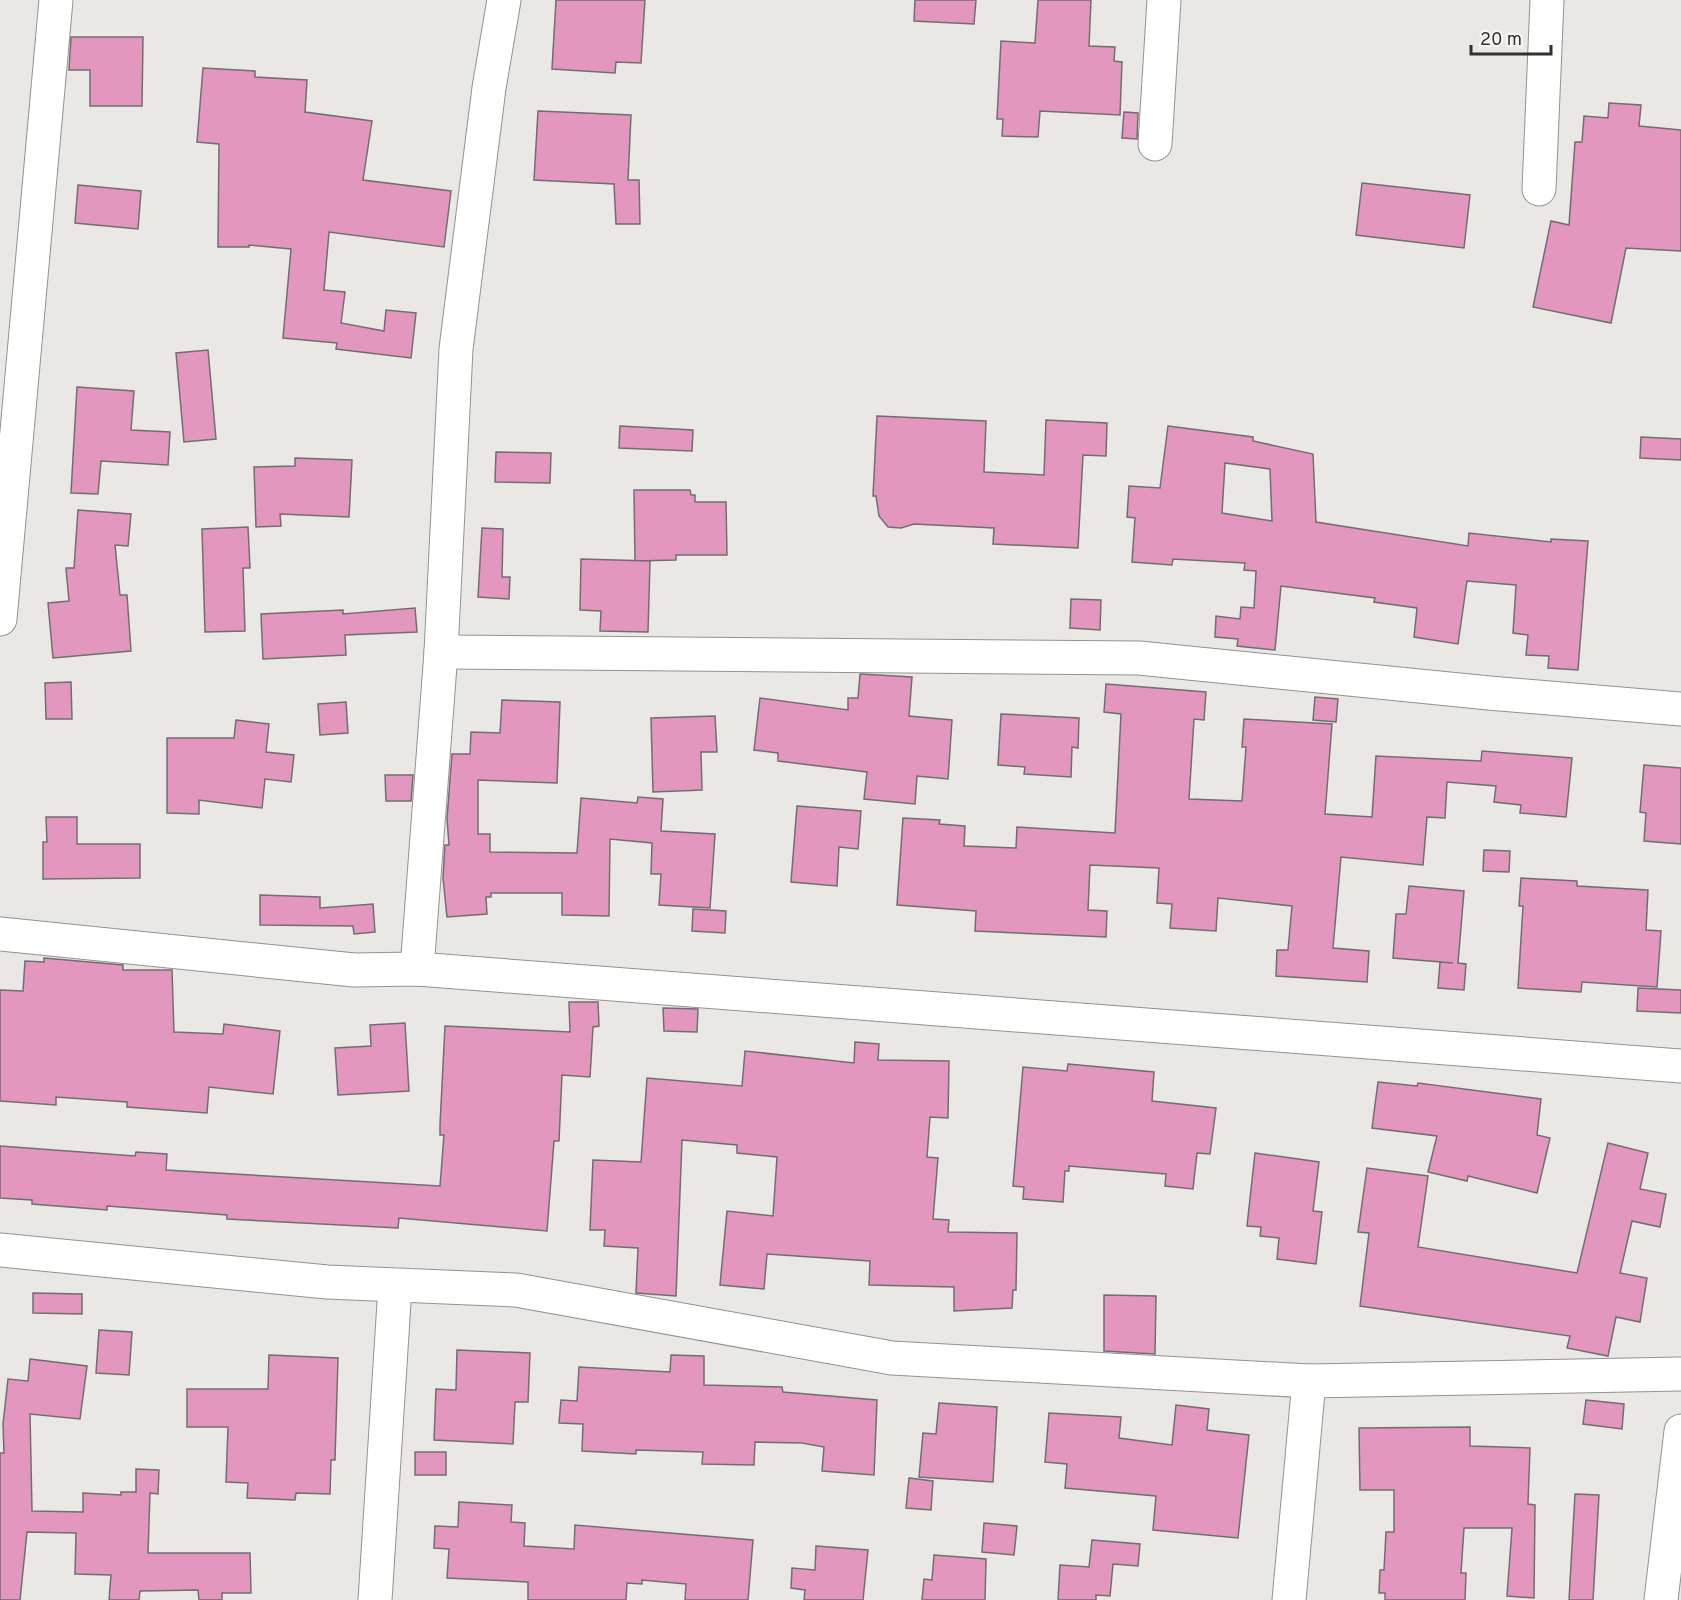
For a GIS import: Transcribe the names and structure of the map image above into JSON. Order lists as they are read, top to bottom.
{
  "scale_bar": "20 m"
}
